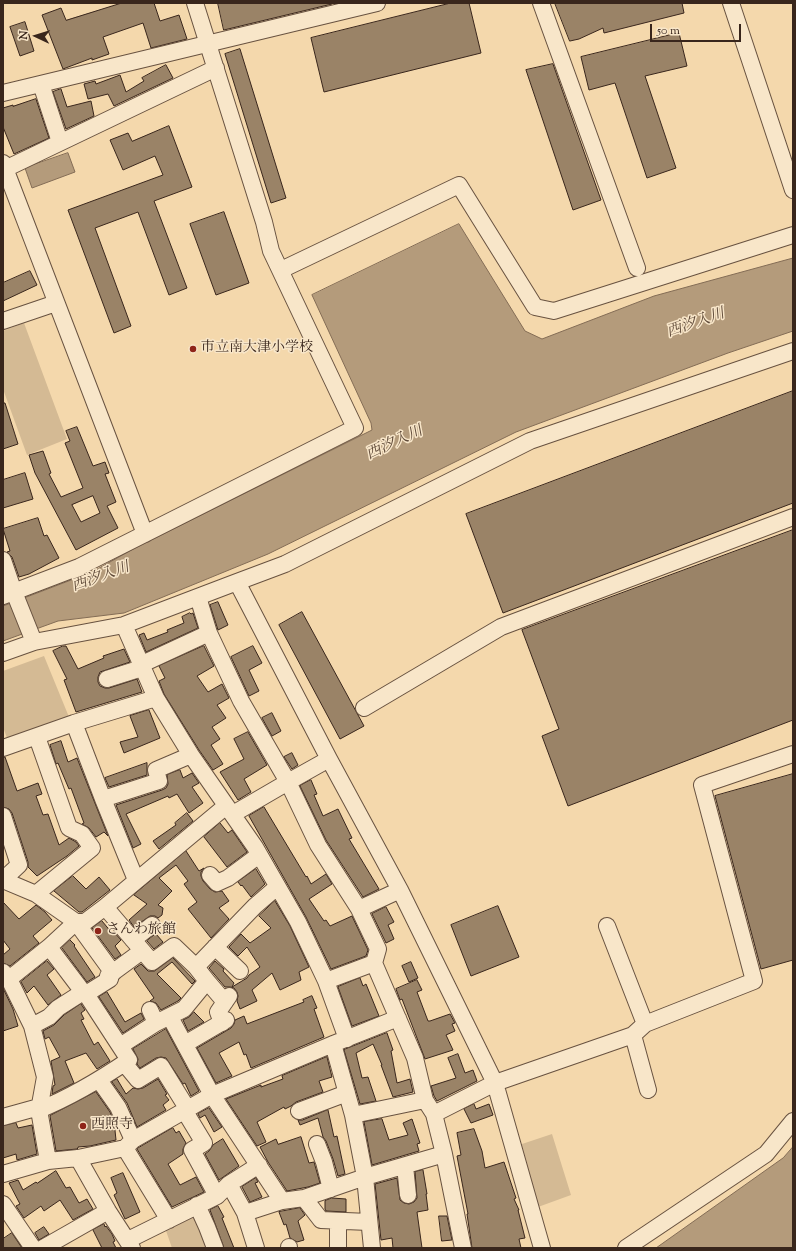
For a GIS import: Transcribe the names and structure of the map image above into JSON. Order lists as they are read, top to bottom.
{
  "water": ["西汐入川"],
  "places": ["市立南大津小学校", "さんわ旅館", "西照寺"],
  "scale_bar": "50 m",
  "north": "left"
}
